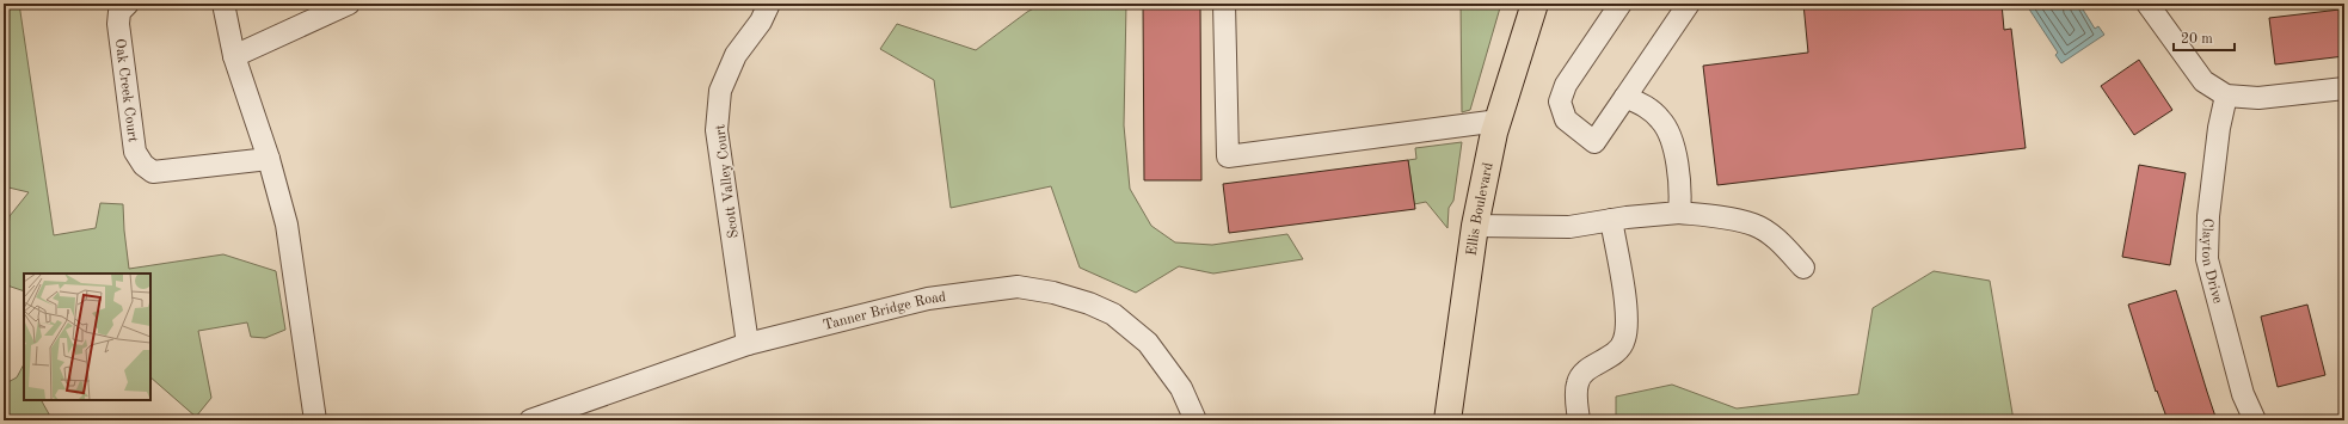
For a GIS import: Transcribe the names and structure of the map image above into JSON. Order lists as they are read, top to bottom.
{
  "streets": {
    "main road": ["Ellis Boulevard"],
    "street": [
      "Oak Creek Court",
      "Scott Valley Court",
      "Clayton Drive",
      "Tanner Bridge Road"
    ]
  },
  "crossings": [
    ["Scott Valley Court", "Tanner Bridge Road"]
  ],
  "scale_bar": "20 m"
}
